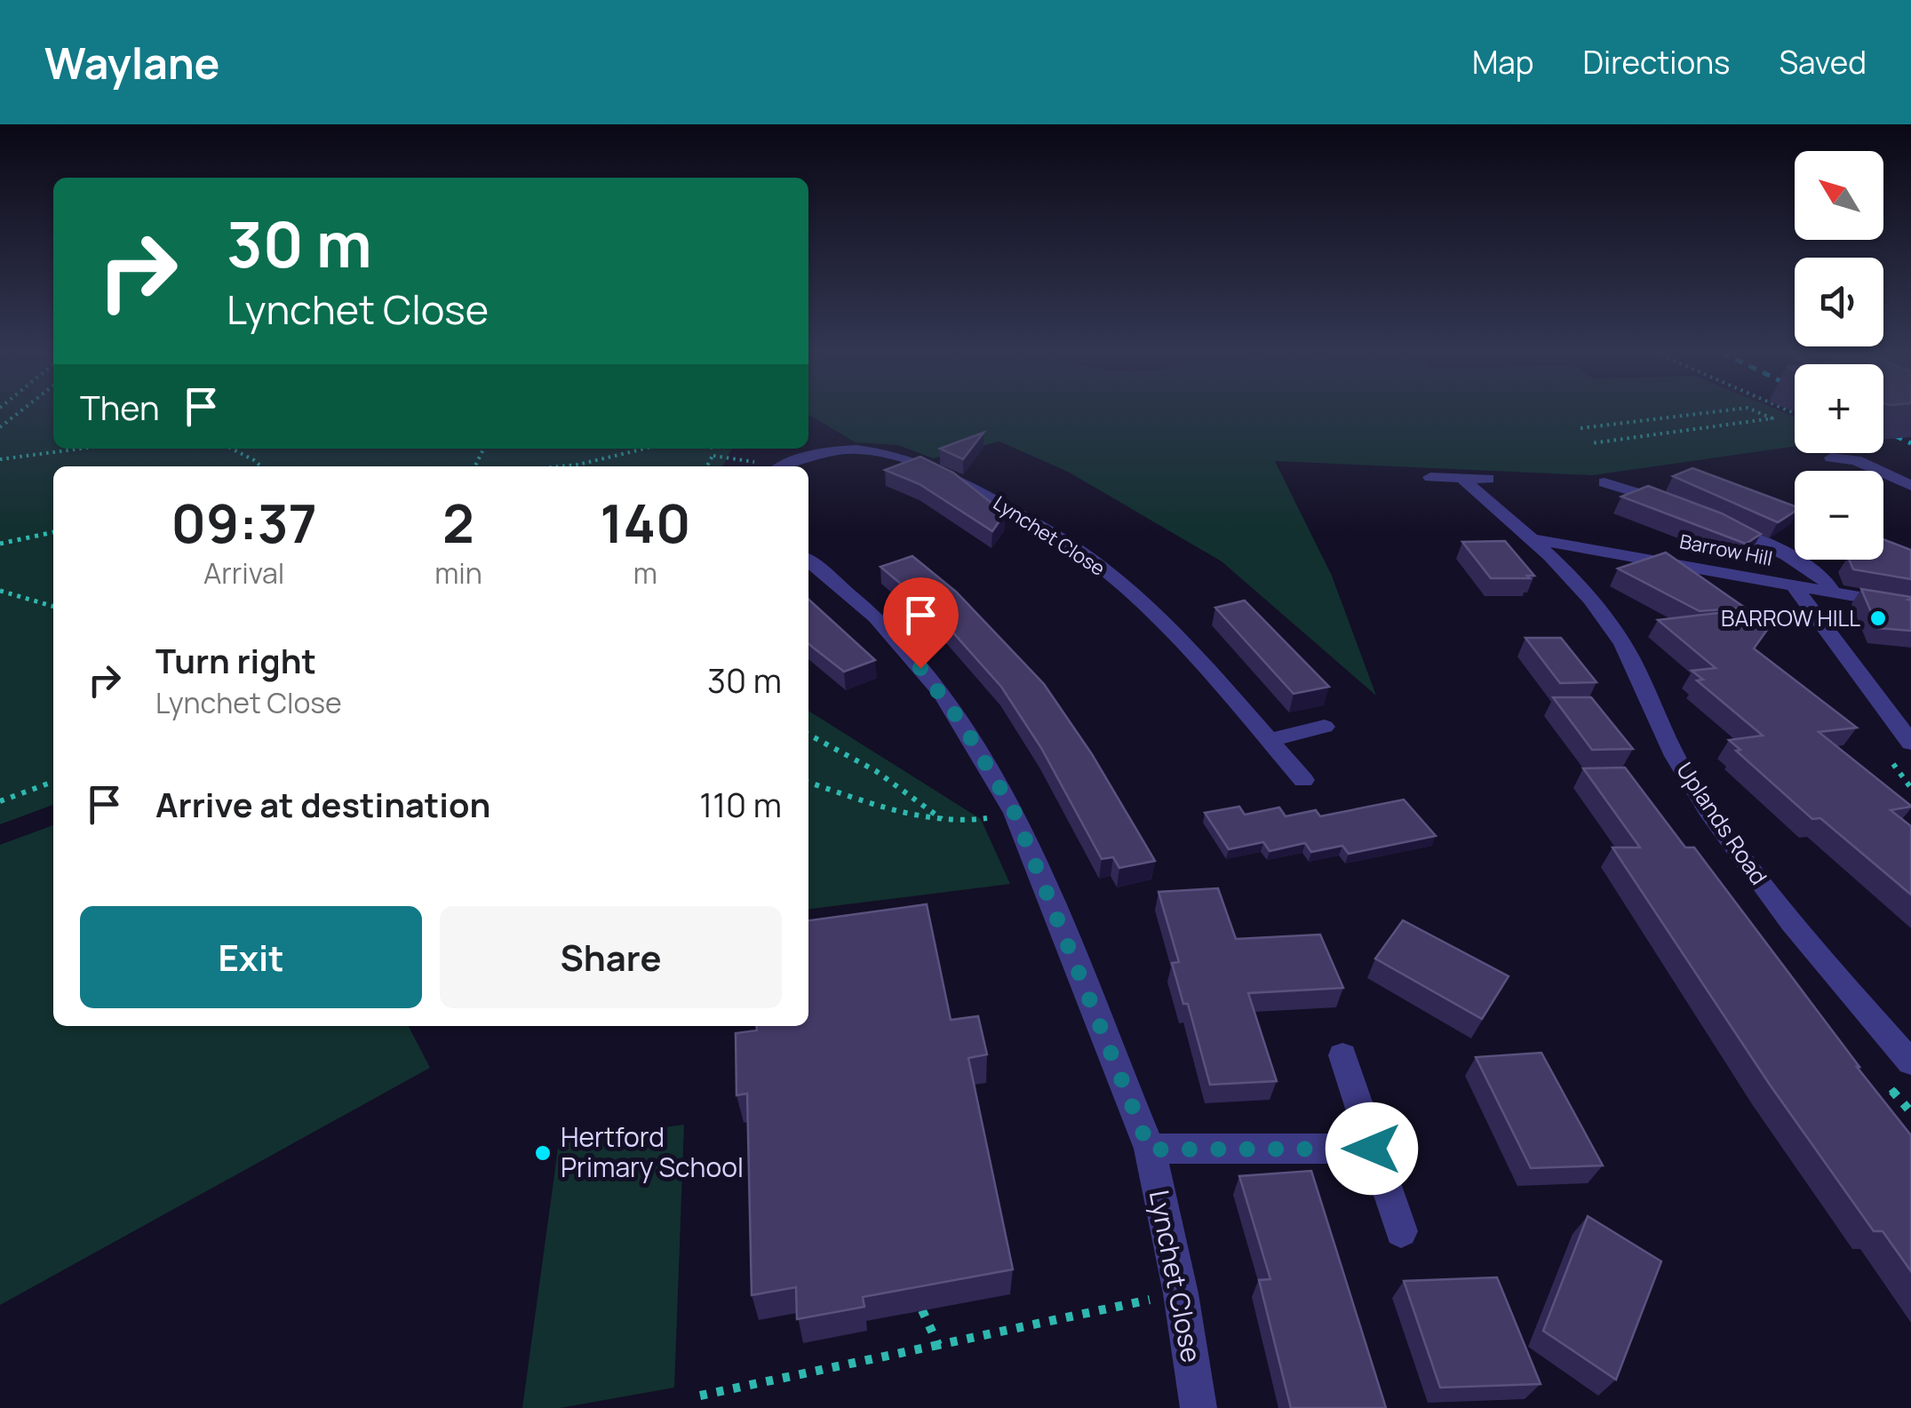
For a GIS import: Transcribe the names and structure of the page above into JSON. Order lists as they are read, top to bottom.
{
  "streets": {
    "street": ["Lynchet Close", "Barrow Hill", "Uplands Road"]
  },
  "crossings": [
    ["Barrow Hill", "Uplands Road"]
  ],
  "places": ["BARROW HILL", "Hertford Primary School"],
  "north": "top left",
  "page": {
    "header": "Waylane",
    "nav": ["Map", "Directions", "Saved"],
    "map_buttons": ["+", "−"],
    "turn": ["30 m", "Lynchet Close"],
    "then": "Then",
    "eta": [
      "09:37",
      "Arrival",
      "2",
      "min",
      "140",
      "m"
    ],
    "list": [
      {
        "name": "Turn right",
        "note": "Lynchet Close",
        "value": "30 m"
      },
      {
        "name": "Arrive at destination",
        "value": "110 m"
      }
    ],
    "buttons": ["Exit", "Share"]
  }
}
